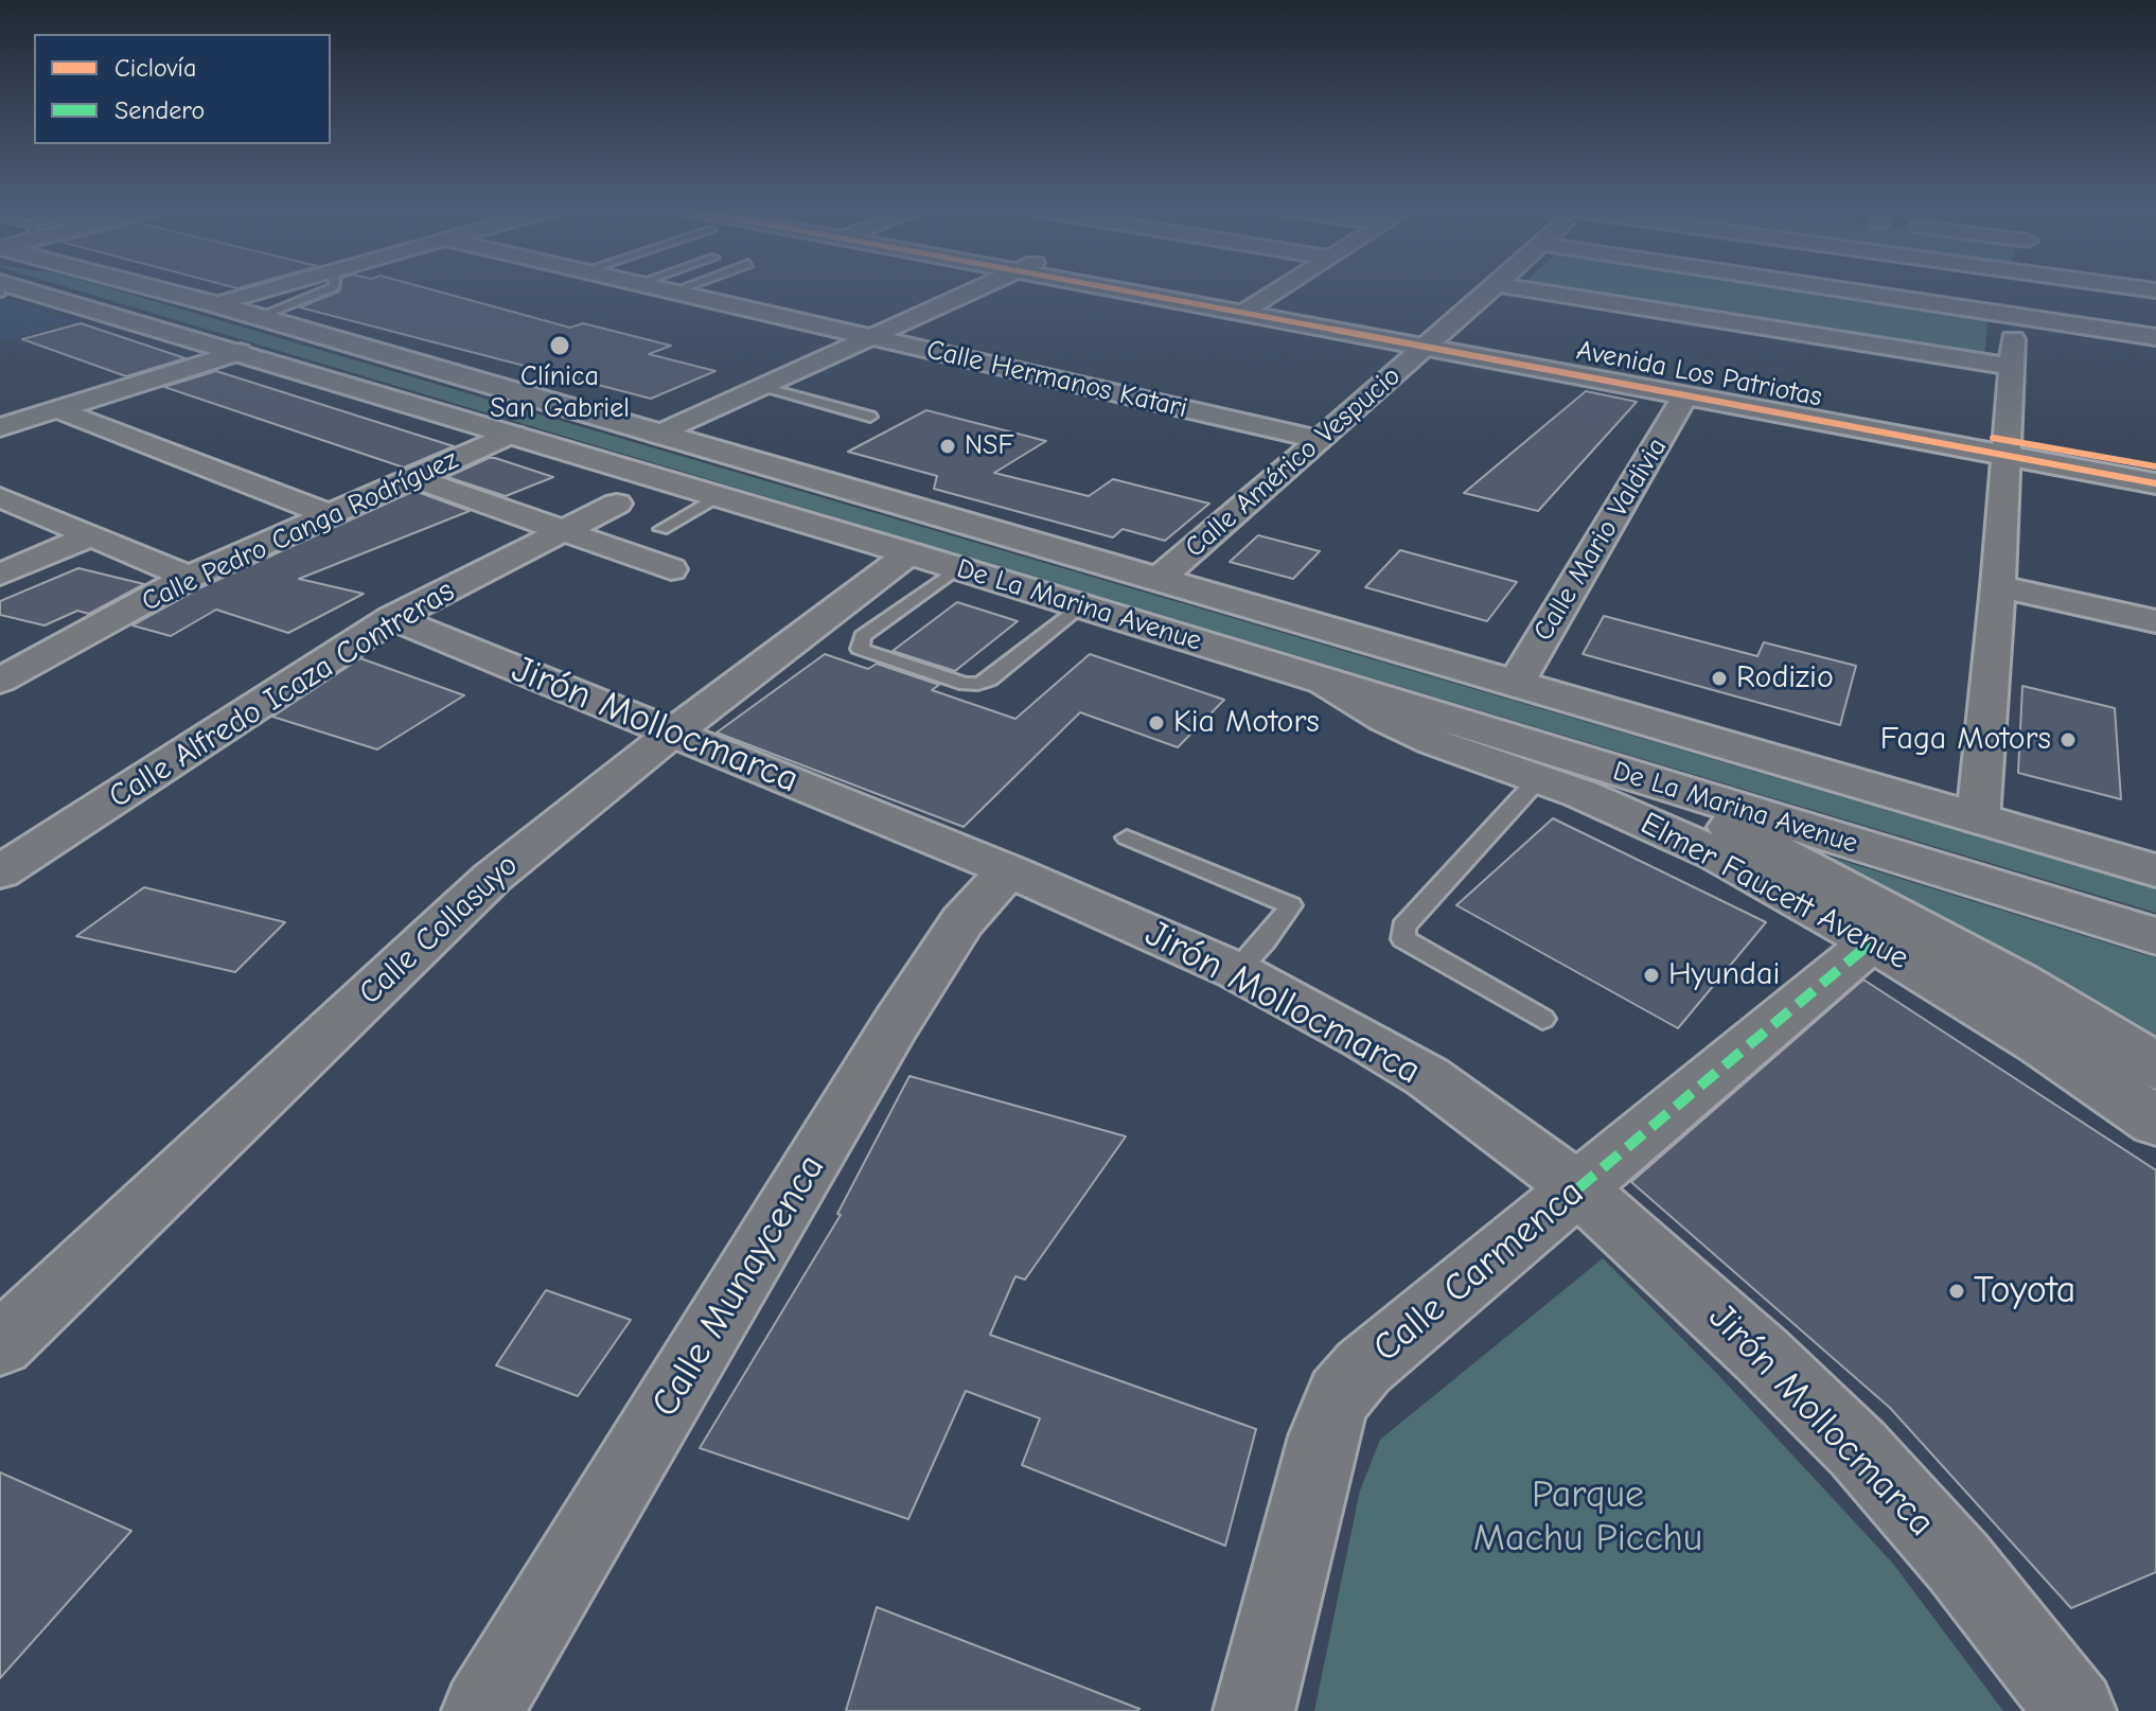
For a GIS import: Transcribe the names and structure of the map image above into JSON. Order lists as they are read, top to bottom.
{
  "streets": {
    "main road": ["Avenida Los Patriotas", "De La Marina Avenue", "Elmer Faucett Avenue"],
    "street": [
      "Calle Hermanos Katari",
      "Calle Américo Vespucio",
      "Calle Pedro Canga Rodríguez",
      "Calle Mario Valdivia",
      "Calle Alfredo Icaza Contreras",
      "Jirón Mollocmarca",
      "Calle Collasuyo",
      "Calle Carmenca",
      "Calle Munaycenca"
    ]
  },
  "crossings": [
    ["Avenida Los Patriotas", "Calle Américo Vespucio"],
    ["Avenida Los Patriotas", "Calle Mario Valdivia"],
    ["Calle Hermanos Katari", "Calle Américo Vespucio"],
    ["Calle Américo Vespucio", "De La Marina Avenue"],
    ["Calle Pedro Canga Rodríguez", "De La Marina Avenue"],
    ["Calle Mario Valdivia", "De La Marina Avenue"],
    ["De La Marina Avenue", "Elmer Faucett Avenue"],
    ["De La Marina Avenue", "Calle Collasuyo"],
    ["Calle Alfredo Icaza Contreras", "Jirón Mollocmarca"],
    ["Jirón Mollocmarca", "Calle Collasuyo"],
    ["Jirón Mollocmarca", "Calle Carmenca"],
    ["Jirón Mollocmarca", "Calle Munaycenca"],
    ["Elmer Faucett Avenue", "Calle Carmenca"]
  ],
  "parks": ["Parque Machu Picchu"],
  "places": [
    "Clínica San Gabriel",
    "NSF",
    "Rodizio",
    "Kia Motors",
    "Faga Motors",
    "Hyundai",
    "Toyota"
  ],
  "legend": ["Ciclovía", "Sendero"]
}
